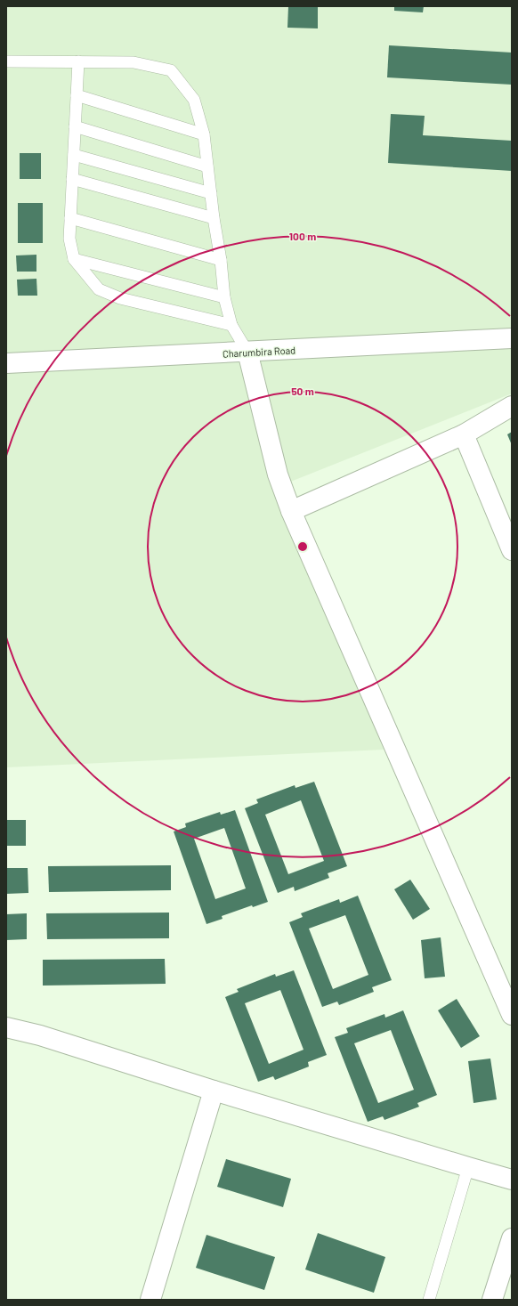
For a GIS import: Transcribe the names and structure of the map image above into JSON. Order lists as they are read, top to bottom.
{
  "streets": {
    "street": ["Charumbira Road"]
  },
  "rings": ["100 m", "50 m"]
}
